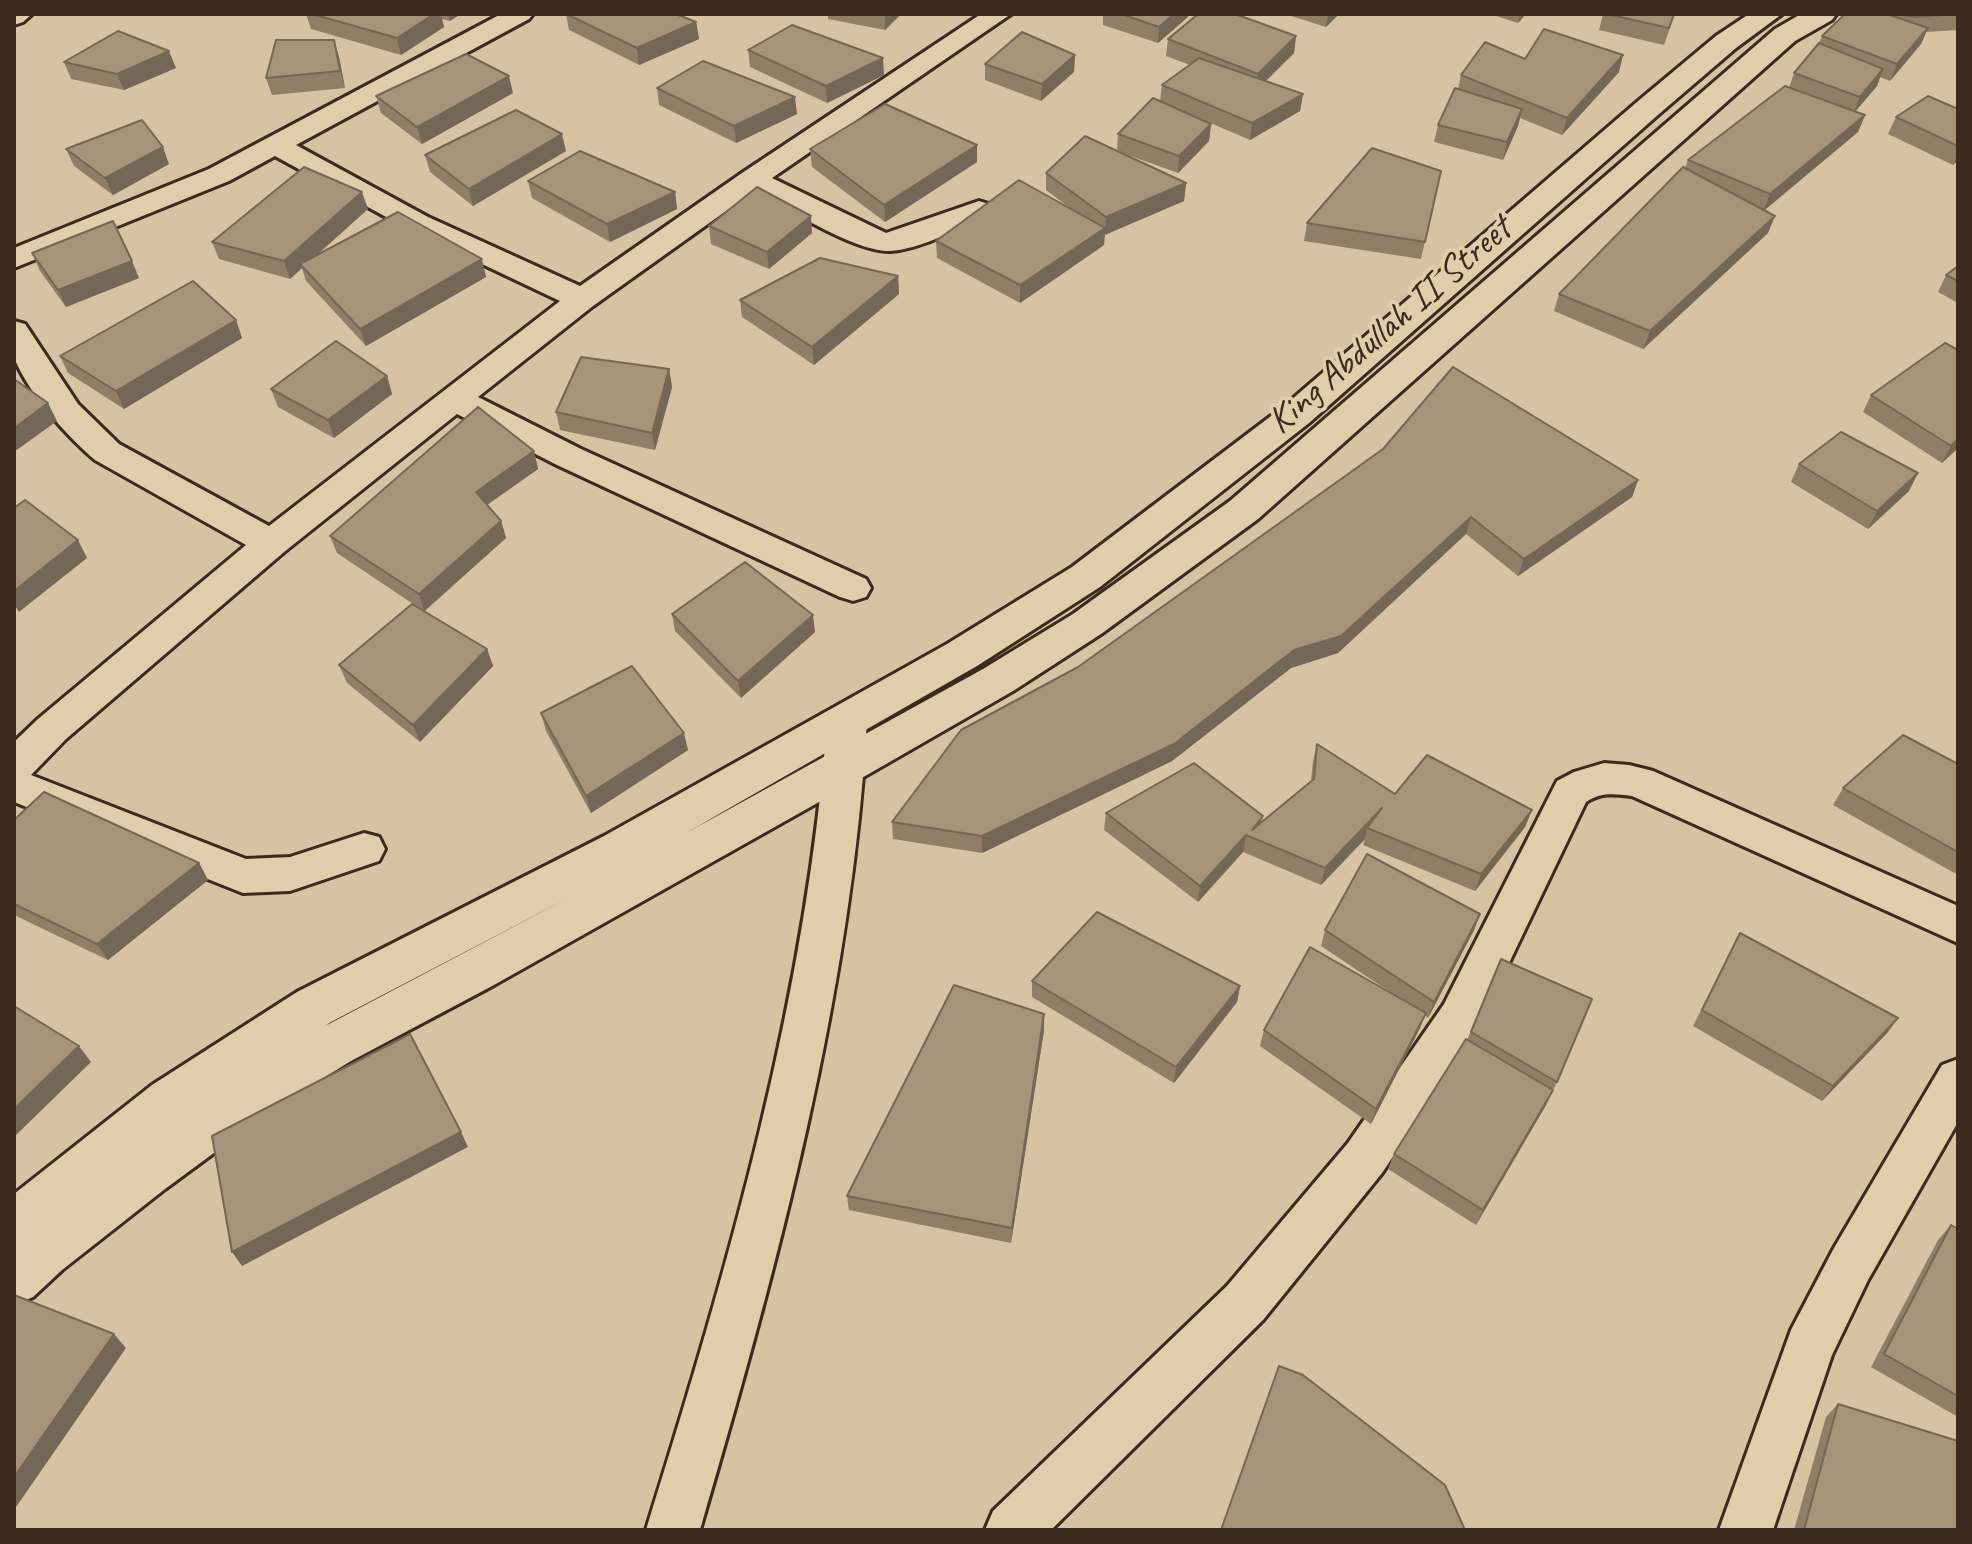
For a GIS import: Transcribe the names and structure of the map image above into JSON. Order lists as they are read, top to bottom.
{
  "streets": {
    "main road": ["King Abdullah II Street"]
  }
}
